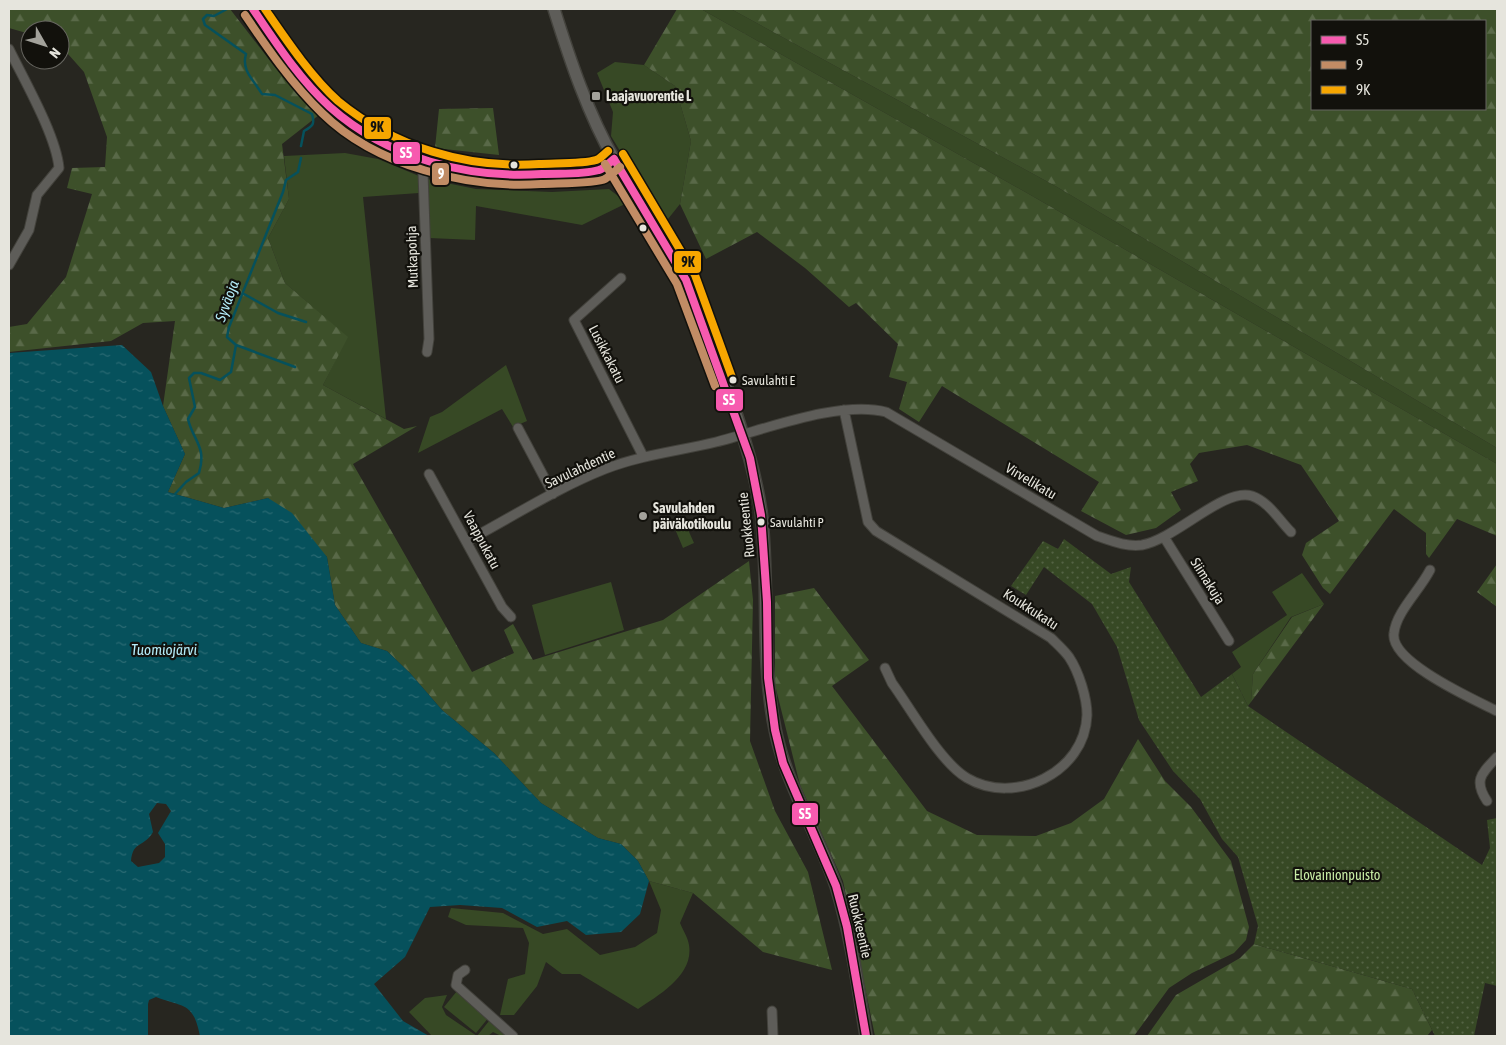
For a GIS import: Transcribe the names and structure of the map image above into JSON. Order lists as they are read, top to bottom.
{
  "streets": {
    "street": [
      "Mutkapohja",
      "Lusikkakatu",
      "Savulahdentie",
      "Virvelikatu",
      "Ruokkeentie",
      "Vaappukatu",
      "Siimakuja",
      "Koukkukatu"
    ]
  },
  "crossings": [
    ["Lusikkakatu", "Savulahdentie"],
    ["Savulahdentie", "Virvelikatu"],
    ["Savulahdentie", "Ruokkeentie"],
    ["Savulahdentie", "Vaappukatu"],
    ["Virvelikatu", "Ruokkeentie"],
    ["Virvelikatu", "Siimakuja"],
    ["Virvelikatu", "Koukkukatu"]
  ],
  "water": ["Syväoja", "Tuomiojärvi"],
  "parks": ["Elovainionpuisto"],
  "places": {
    "transit": ["Laajavuorentie L"],
    "other": ["Savulahti E", "Savulahden päiväkotikoulu", "Savulahti P"]
  },
  "lines": ["transit line S5", "transit line 9K", "transit line 9"],
  "legend": ["S5", "9", "9K"],
  "north": "bottom right"
}
